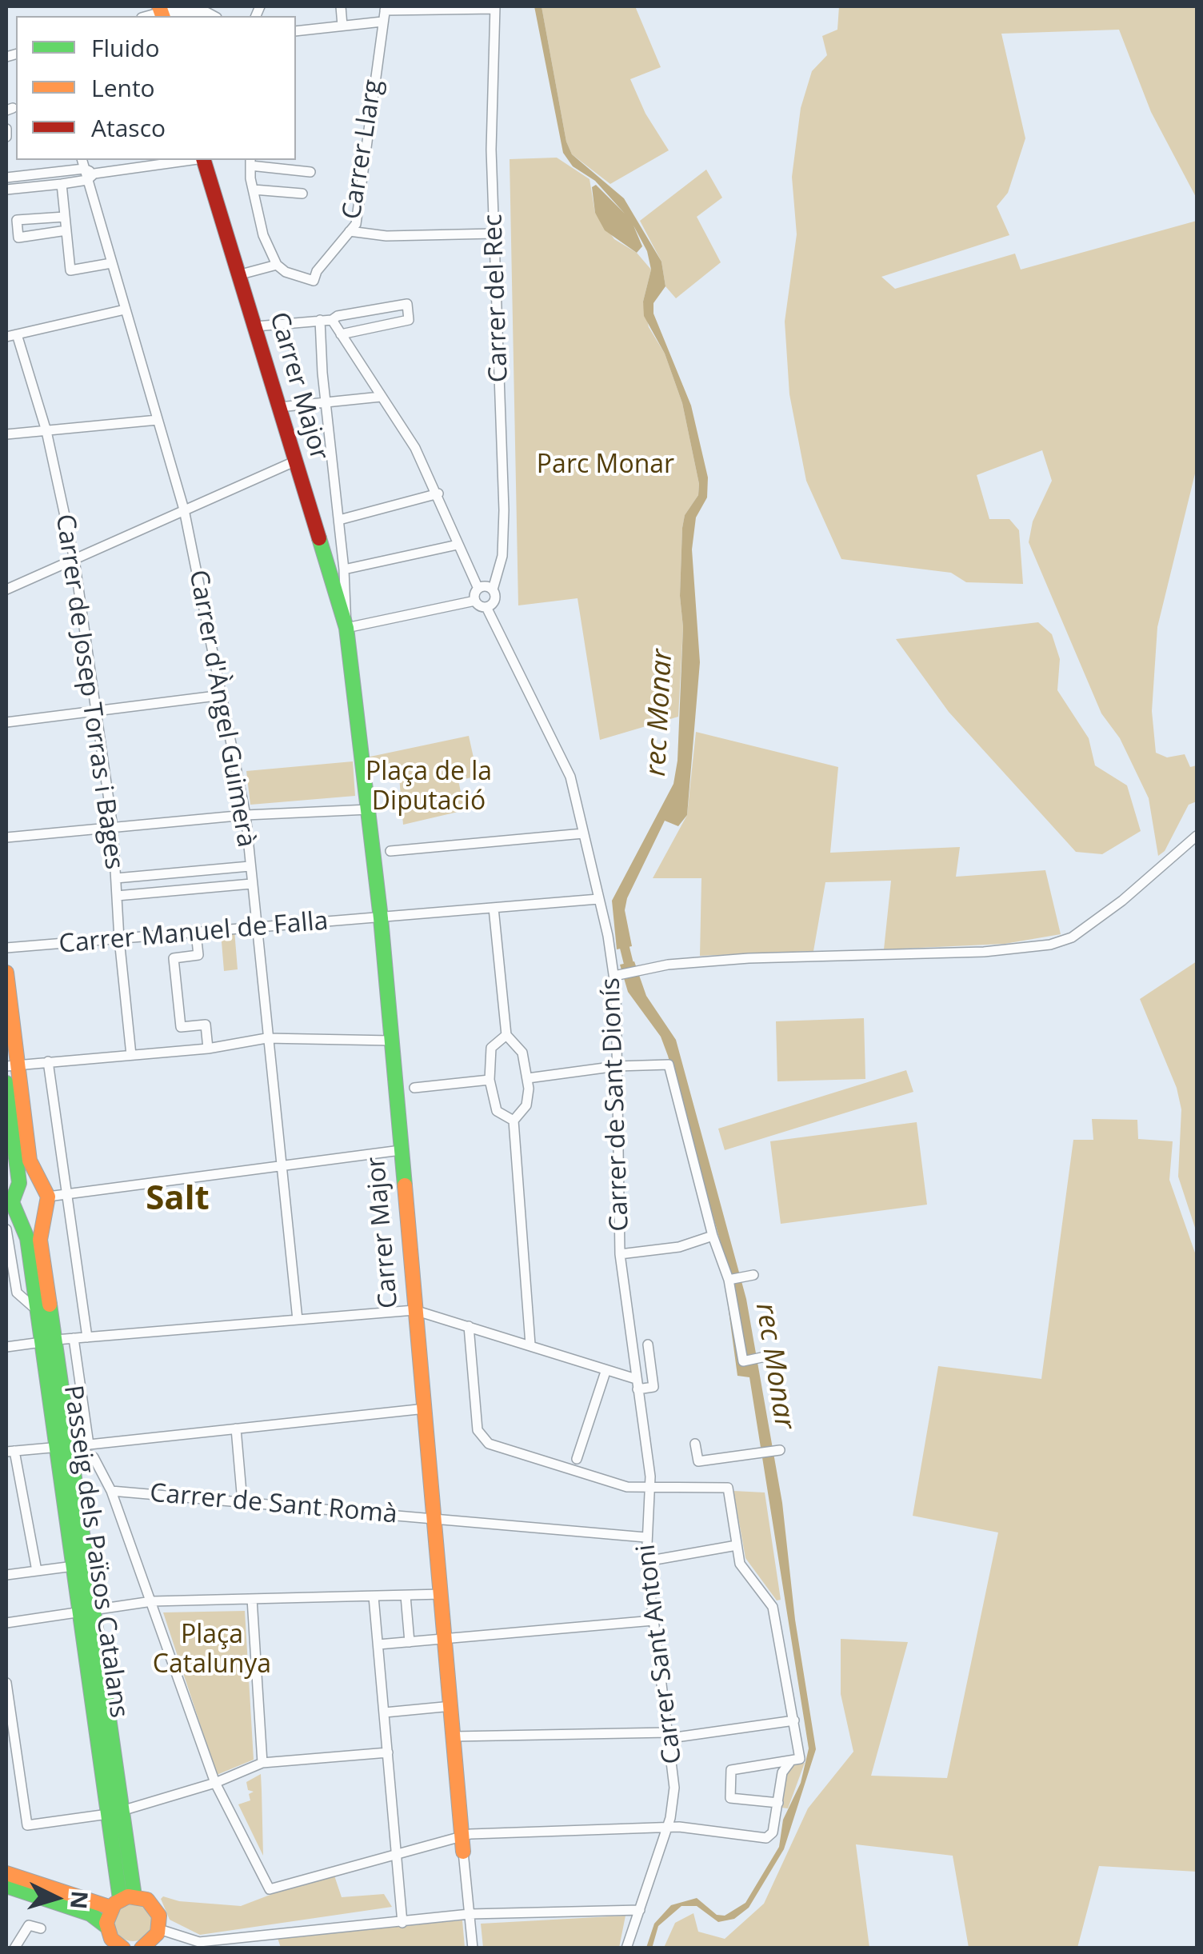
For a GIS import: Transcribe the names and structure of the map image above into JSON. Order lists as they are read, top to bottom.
{
  "streets": {
    "street": [
      "Carrer Llarg",
      "Carrer del Rec",
      "Carrer Major",
      "Carrer de Josep Torras i Bages",
      "Carrer d'Àngel Guimerà",
      "Carrer Manuel de Falla",
      "Carrer de Sant Dionís",
      "Carrer de Sant Romà",
      "Passeig dels Països Catalans",
      "Carrer Sant Antoni"
    ]
  },
  "crossings": [
    ["Carrer del Rec", "Carrer de Sant Dionís"],
    ["Carrer Major", "Carrer Manuel de Falla"],
    ["Carrer Major", "Carrer de Sant Romà"],
    ["Carrer de Josep Torras i Bages", "Carrer Manuel de Falla"],
    ["Carrer d'Àngel Guimerà", "Carrer Manuel de Falla"],
    ["Carrer Manuel de Falla", "Carrer de Sant Dionís"],
    ["Carrer de Sant Dionís", "Carrer Sant Antoni"],
    ["Carrer de Sant Romà", "Carrer Sant Antoni"]
  ],
  "districts": ["Salt"],
  "water": ["rec Monar"],
  "parks": ["Parc Monar", "Plaça de la Diputació", "Plaça Catalunya"],
  "legend": ["Fluido", "Lento", "Atasco"],
  "north": "right"
}
